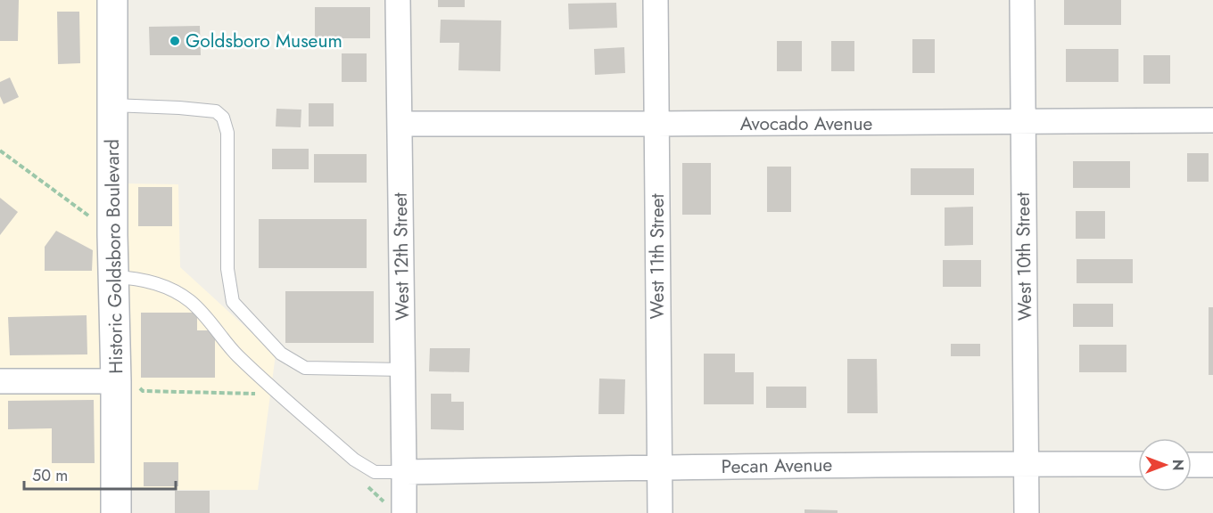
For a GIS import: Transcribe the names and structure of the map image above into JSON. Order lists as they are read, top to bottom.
{
  "streets": {
    "street": [
      "Avocado Avenue",
      "Historic Goldsboro Boulevard",
      "West 12th Street",
      "West 11th Street",
      "West 10th Street",
      "Pecan Avenue"
    ]
  },
  "crossings": [
    ["Avocado Avenue", "West 12th Street"],
    ["Avocado Avenue", "West 11th Street"],
    ["Avocado Avenue", "West 10th Street"],
    ["West 12th Street", "Pecan Avenue"],
    ["West 11th Street", "Pecan Avenue"],
    ["West 10th Street", "Pecan Avenue"]
  ],
  "places": ["Goldsboro Museum"],
  "scale_bar": "50 m",
  "north": "right"
}
